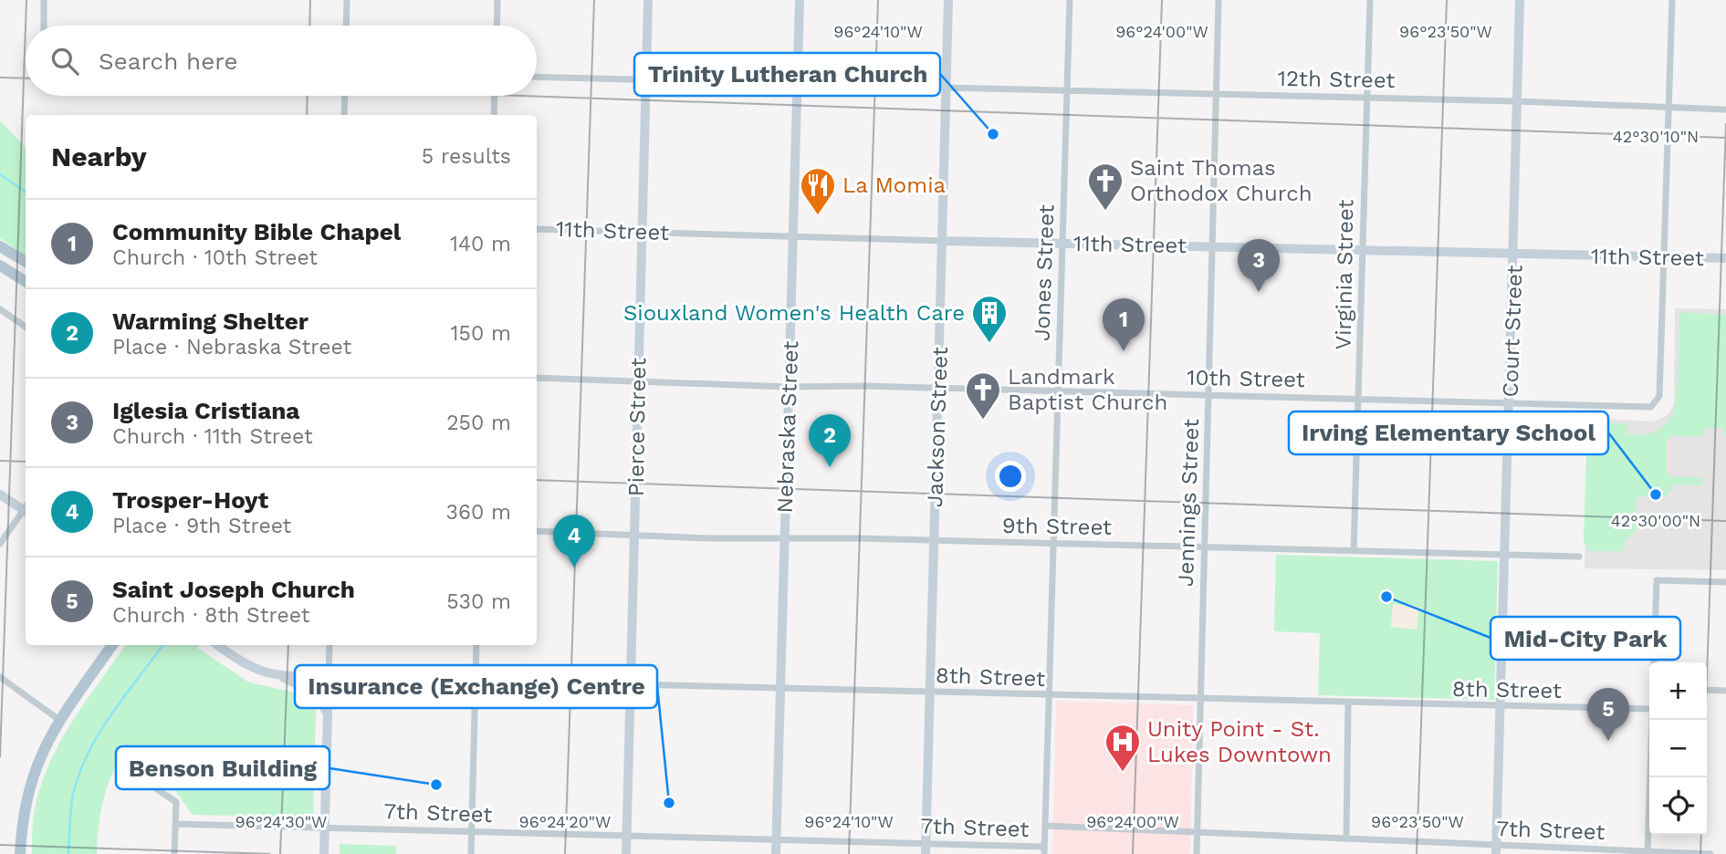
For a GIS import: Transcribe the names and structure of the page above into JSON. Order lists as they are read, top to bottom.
{
  "streets": {
    "main road": [
      "11th Street",
      "Court Street",
      "Pierce Street",
      "Nebraska Street",
      "Jackson Street"
    ],
    "street": [
      "12th Street",
      "Jones Street",
      "Virginia Street",
      "10th Street",
      "Jennings Street",
      "9th Street",
      "8th Street",
      "7th Street"
    ]
  },
  "crossings": [
    ["12th Street", "Jones Street"],
    ["12th Street", "Virginia Street"],
    ["12th Street", "Court Street"],
    ["12th Street", "Jackson Street"],
    ["12th Street", "Jennings Street"],
    ["11th Street", "Jones Street"],
    ["11th Street", "Virginia Street"],
    ["11th Street", "Court Street"],
    ["11th Street", "10th Street"],
    ["11th Street", "Pierce Street"],
    ["11th Street", "Nebraska Street"],
    ["11th Street", "Jackson Street"],
    ["11th Street", "Jennings Street"],
    ["Jones Street", "10th Street"],
    ["Jones Street", "9th Street"],
    ["Jones Street", "8th Street"],
    ["Jones Street", "7th Street"],
    ["Virginia Street", "10th Street"],
    ["Virginia Street", "9th Street"],
    ["Court Street", "10th Street"],
    ["Court Street", "9th Street"],
    ["Court Street", "8th Street"],
    ["Court Street", "7th Street"],
    ["10th Street", "Pierce Street"],
    ["10th Street", "Nebraska Street"],
    ["10th Street", "Jackson Street"],
    ["10th Street", "Jennings Street"],
    ["Pierce Street", "9th Street"],
    ["Pierce Street", "8th Street"],
    ["Pierce Street", "7th Street"],
    ["Nebraska Street", "9th Street"],
    ["Nebraska Street", "8th Street"],
    ["Nebraska Street", "7th Street"],
    ["Jackson Street", "9th Street"],
    ["Jackson Street", "8th Street"],
    ["Jackson Street", "7th Street"],
    ["Jennings Street", "9th Street"],
    ["Jennings Street", "8th Street"],
    ["Jennings Street", "7th Street"]
  ],
  "places": {
    "other": [
      "Trinity Lutheran Church",
      "Irving Elementary School",
      "Mid-City Park",
      "Benson Building",
      "Insurance (Exchange) Centre"
    ],
    "church": ["Saint Thomas Orthodox Church", "Landmark Baptist Church"],
    "restaurant": ["La Momia"],
    "building": ["Siouxland Women's Health Care"],
    "hospital": ["Unity Point - St. Lukes Downtown"]
  },
  "page": {
    "search": "Search here",
    "heading": ["Nearby", "5 results"],
    "list": [
      {
        "mark": "1",
        "name": "Community Bible Chapel",
        "note": "Church · 10th Street",
        "value": "140 m"
      },
      {
        "mark": "2",
        "name": "Warming Shelter",
        "note": "Place · Nebraska Street",
        "value": "150 m"
      },
      {
        "mark": "3",
        "name": "Iglesia Cristiana",
        "note": "Church · 11th Street",
        "value": "250 m"
      },
      {
        "mark": "4",
        "name": "Trosper-Hoyt",
        "note": "Place · 9th Street",
        "value": "360 m"
      },
      {
        "mark": "5",
        "name": "Saint Joseph Church",
        "note": "Church · 8th Street",
        "value": "530 m"
      }
    ],
    "pins": [
      "3",
      "1",
      "2",
      "4",
      "5"
    ],
    "map_buttons": ["+", "−"]
  },
  "coordinates": [
    "96°24'10\"W",
    "96°24'00\"W",
    "96°23'50\"W",
    "42°30'10\"N",
    "42°30'00\"N",
    "96°24'30\"W",
    "96°24'20\"W"
  ]
}
